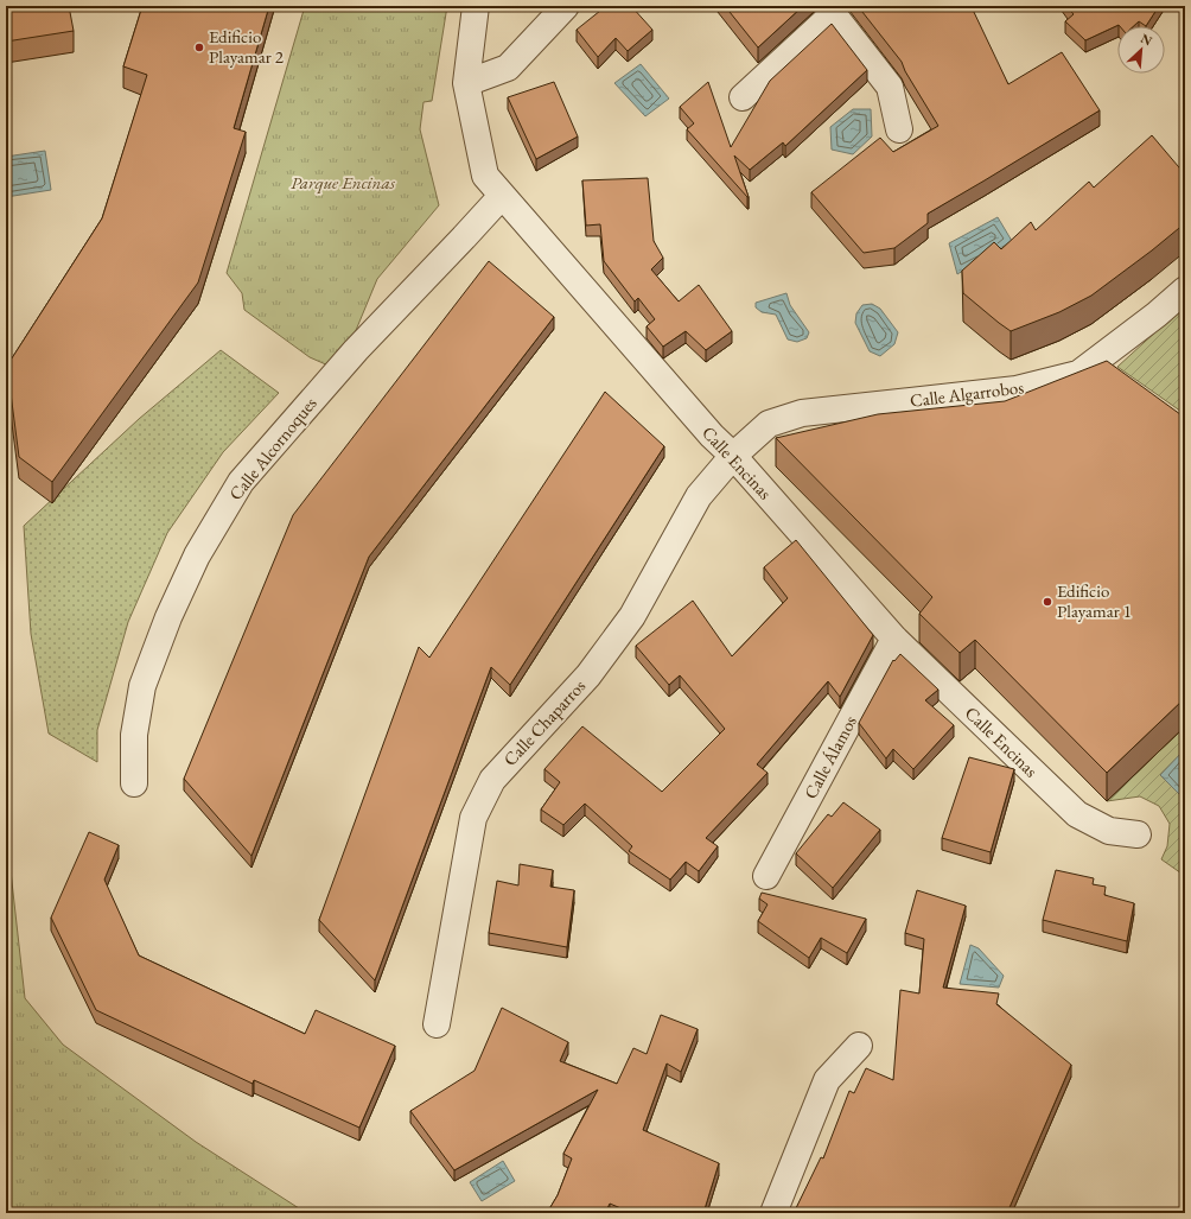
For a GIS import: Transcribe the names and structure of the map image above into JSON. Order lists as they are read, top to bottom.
{
  "streets": {
    "street": [
      "Calle Algarrobos",
      "Calle Alcornoques",
      "Calle Encinas",
      "Calle Chaparros",
      "Calle Álamos"
    ]
  },
  "crossings": [
    ["Calle Algarrobos", "Calle Encinas"],
    ["Calle Algarrobos", "Calle Chaparros"],
    ["Calle Alcornoques", "Calle Encinas"],
    ["Calle Encinas", "Calle Chaparros"],
    ["Calle Encinas", "Calle Álamos"]
  ],
  "parks": ["Parque Encinas"],
  "places": ["Edificio Playamar 2", "Edificio Playamar 1"],
  "north": "top right"
}
